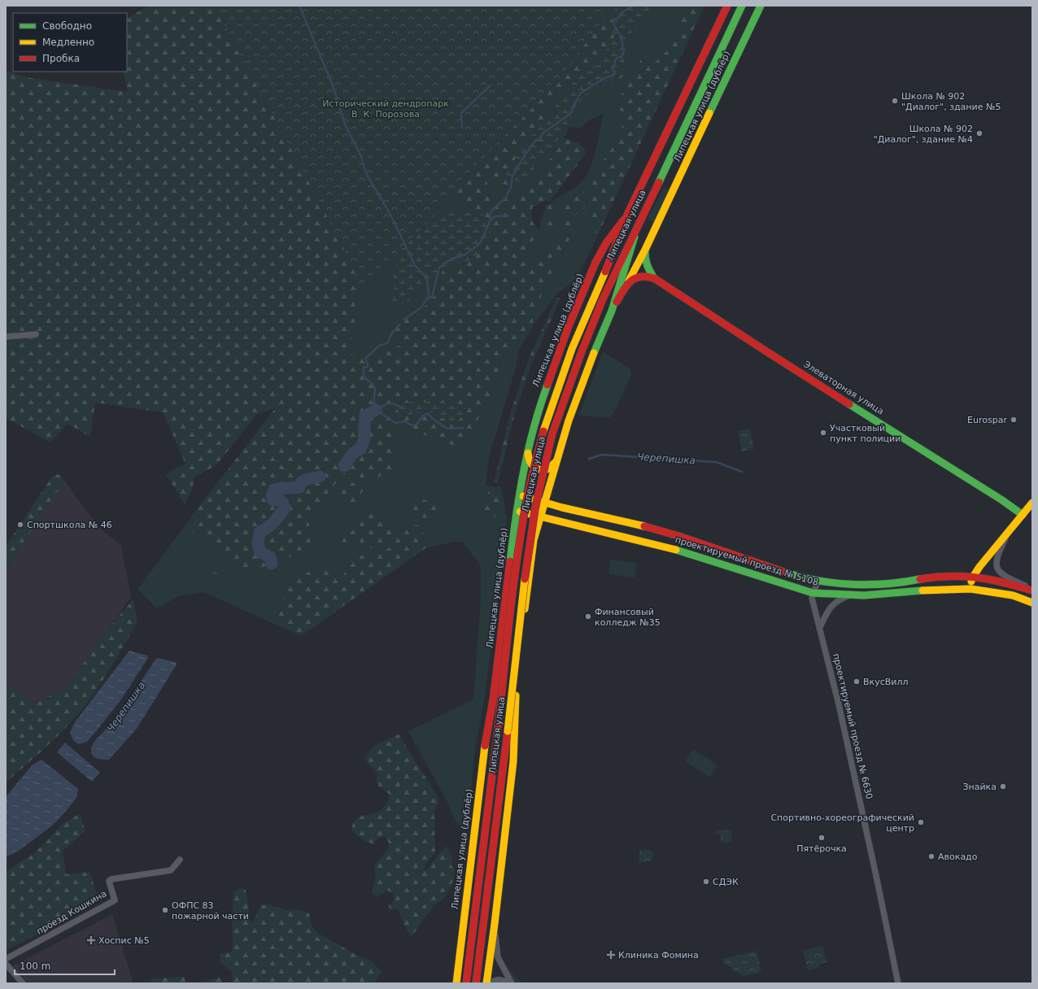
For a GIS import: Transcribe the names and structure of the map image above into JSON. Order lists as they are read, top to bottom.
{
  "streets": {
    "main road": [
      "Липецкая улица (дублёр)",
      "Липецкая улица",
      "Элеваторная улица",
      "проектируемый проезд № 5108"
    ],
    "street": ["проектируемый проезд № 6630", "проезд Кошкина"]
  },
  "crossings": [
    ["Липецкая улица (дублёр)", "Липецкая улица"],
    ["Липецкая улица (дублёр)", "проектируемый проезд № 5108"],
    ["проектируемый проезд № 5108", "проектируемый проезд № 6630"]
  ],
  "water": ["Черепишка"],
  "parks": ["Исторический дендропарк В. К. Порозова"],
  "places": {
    "other": [
      "Школа № 902 \"Диалог\", здание №5",
      "Школа № 902 \"Диалог\", здание №4",
      "Eurospar",
      "Участковый пункт полиции",
      "Спортшкола № 46",
      "Финансовый колледж №35",
      "ВкусВилл",
      "Знайка",
      "Спортивно-хореографический центр",
      "Пятёрочка",
      "Авокадо",
      "СДЭК",
      "ОФПС 83 пожарной части"
    ],
    "health": ["Хоспис №5", "Клиника Фомина"]
  },
  "legend": ["Свободно", "Медленно", "Пробка"],
  "scale_bar": "100 m"
}
